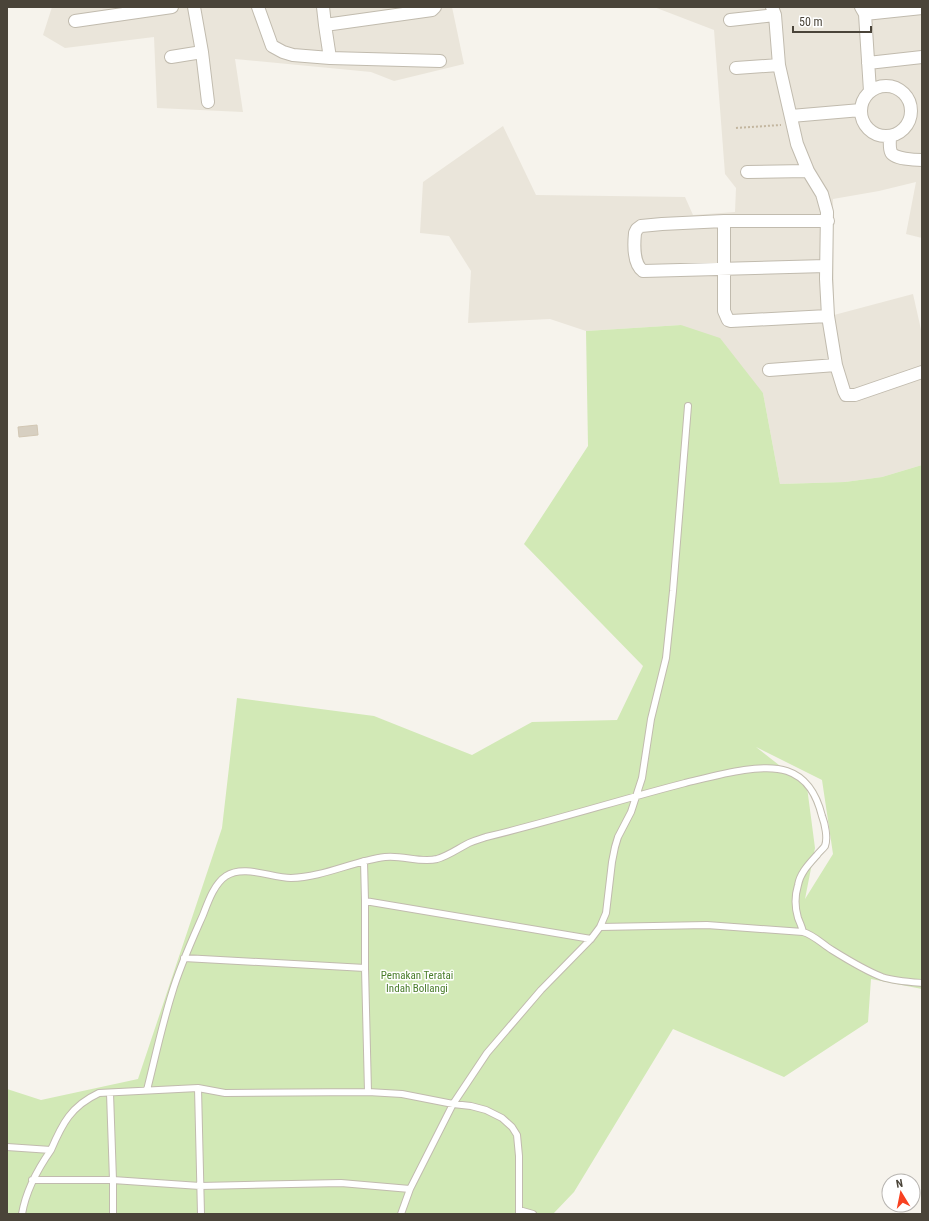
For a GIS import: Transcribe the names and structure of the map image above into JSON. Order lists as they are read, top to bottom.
{
  "parks": ["Pemakan Teratai Indah Bollangi"],
  "scale_bar": "50 m",
  "north": "top"
}
